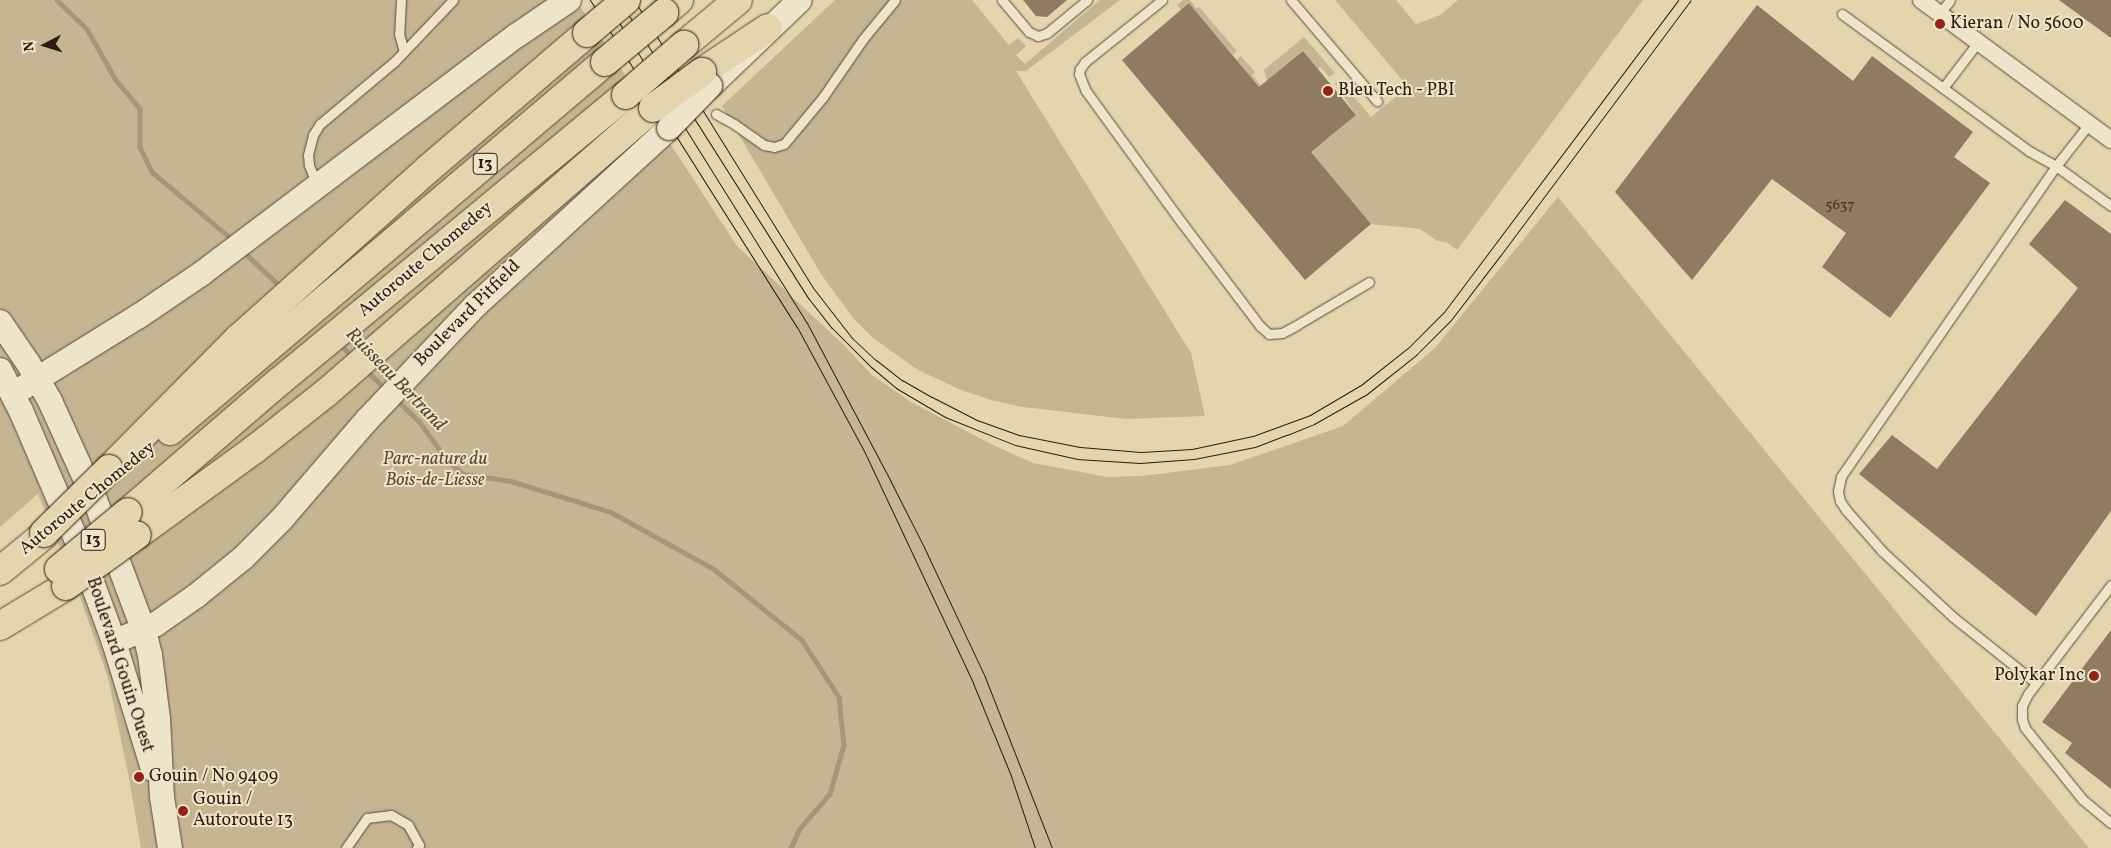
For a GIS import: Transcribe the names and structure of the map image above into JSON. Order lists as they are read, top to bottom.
{
  "streets": {
    "highway": ["13", "Autoroute Chomedey"],
    "main road": ["Boulevard Pitfield", "Boulevard Gouin Ouest"]
  },
  "crossings": [
    ["Boulevard Pitfield", "Boulevard Gouin Ouest"]
  ],
  "water": ["Ruisseau Bertrand"],
  "parks": ["Parc-nature du Bois-de-Liesse"],
  "places": [
    "Kieran / No 5600",
    "Bleu Tech - PBI",
    "Polykar Inc",
    "Gouin / No 9409",
    "Gouin / Autoroute 13"
  ],
  "house_numbers": ["5637"],
  "north": "left"
}
